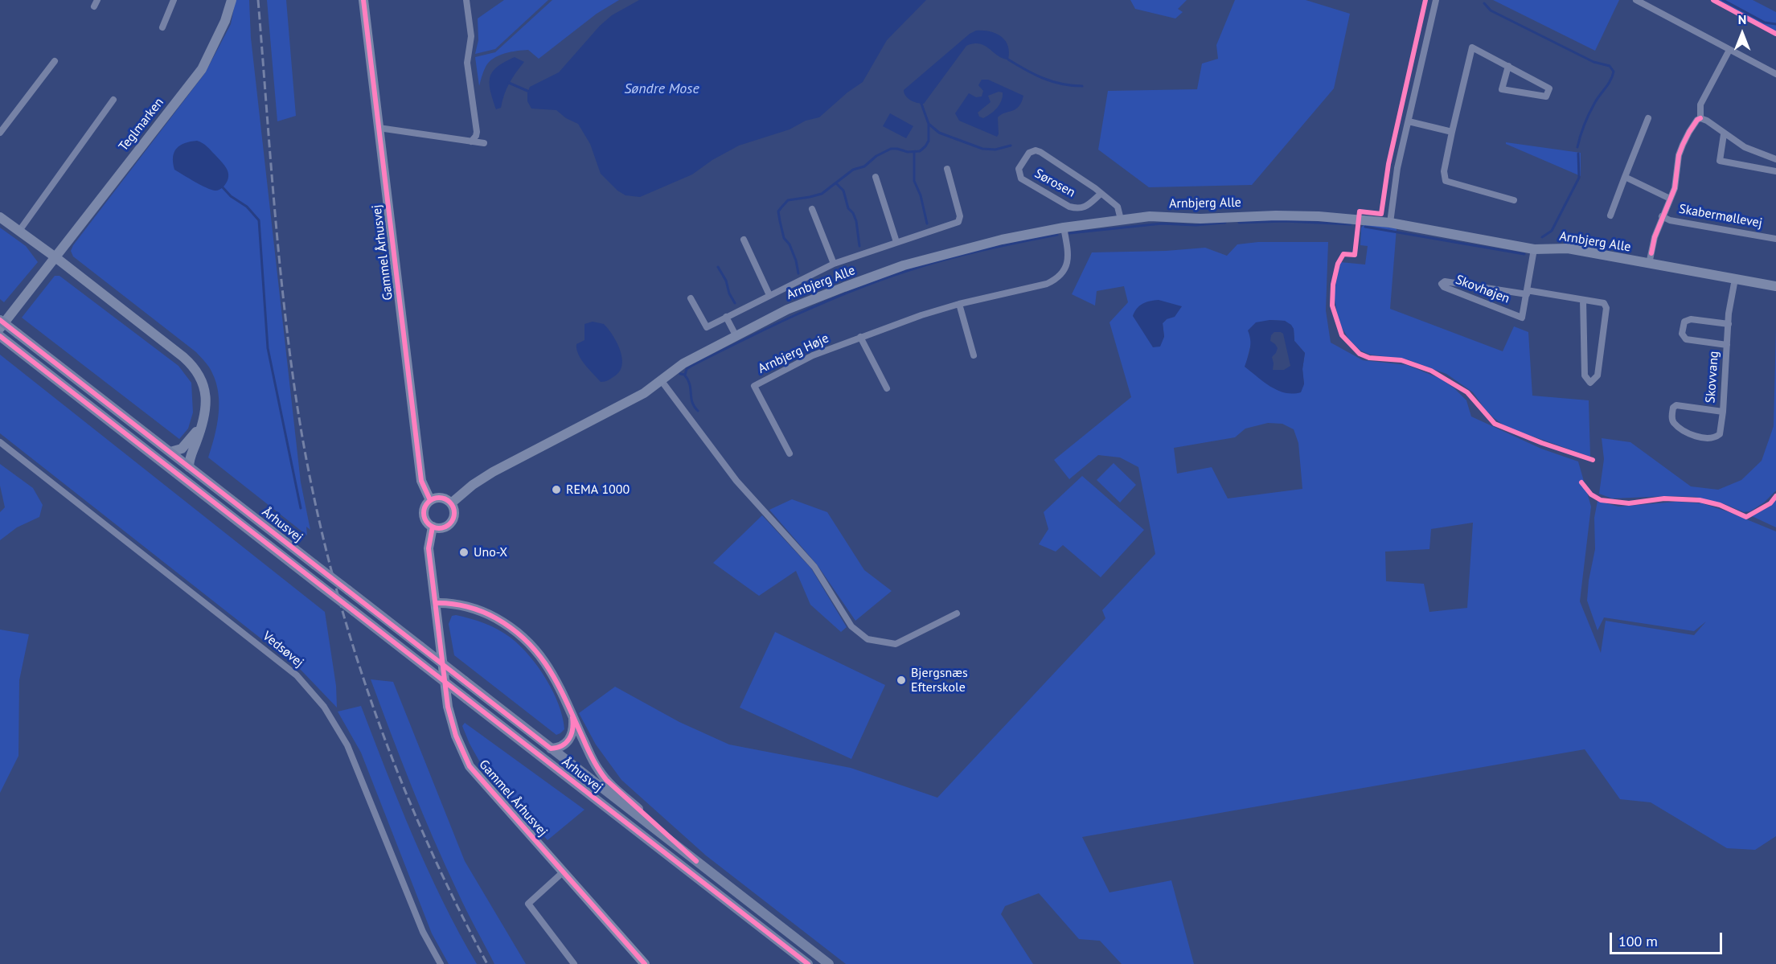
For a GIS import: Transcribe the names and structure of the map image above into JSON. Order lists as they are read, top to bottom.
{
  "streets": {
    "main road": ["Århusvej"],
    "street": [
      "Teglmarken",
      "Sørosen",
      "Arnbjerg Alle",
      "Skabermøllevej",
      "Gammel Århusvej",
      "Skovhøjen",
      "Arnbjerg Høje",
      "Skovvang",
      "Vedsøvej"
    ]
  },
  "crossings": [
    ["Sørosen", "Arnbjerg Alle"],
    ["Arnbjerg Alle", "Skabermøllevej"],
    ["Arnbjerg Alle", "Gammel Århusvej"],
    ["Arnbjerg Alle", "Skovhøjen"],
    ["Arnbjerg Alle", "Arnbjerg Høje"],
    ["Arnbjerg Alle", "Skovvang"]
  ],
  "water": ["Søndre Mose"],
  "places": ["REMA 1000", "Uno-X", "Bjergsnæs Efterskole"],
  "scale_bar": "100 m",
  "north": "top"
}
